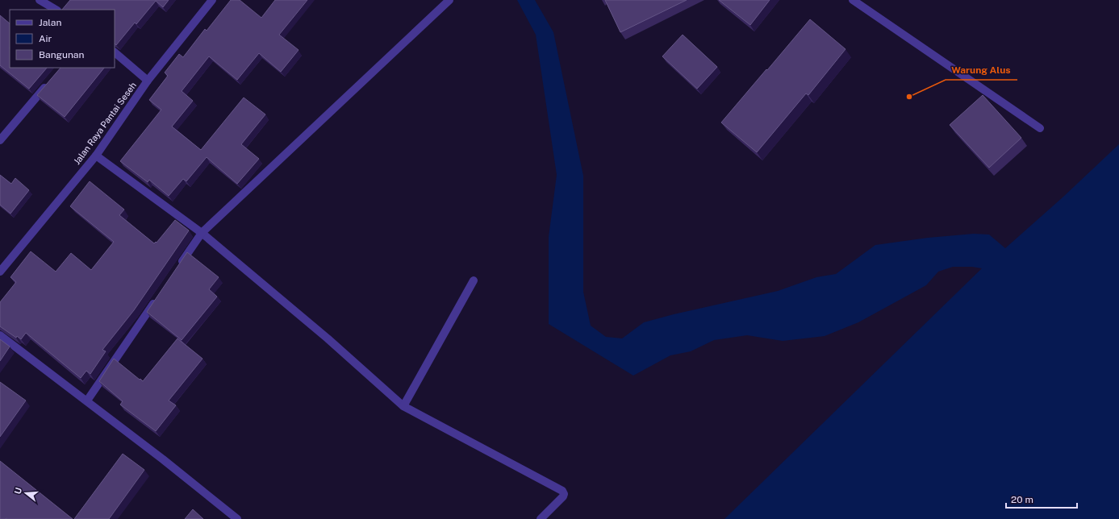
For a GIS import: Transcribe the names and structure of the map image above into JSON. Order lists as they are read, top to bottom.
{
  "streets": {
    "street": ["Jalan Raya Pantai Seseh"]
  },
  "places": ["Warung Alus"],
  "legend": ["Jalan", "Air", "Bangunan"],
  "scale_bar": "20 m",
  "north": "left"
}
